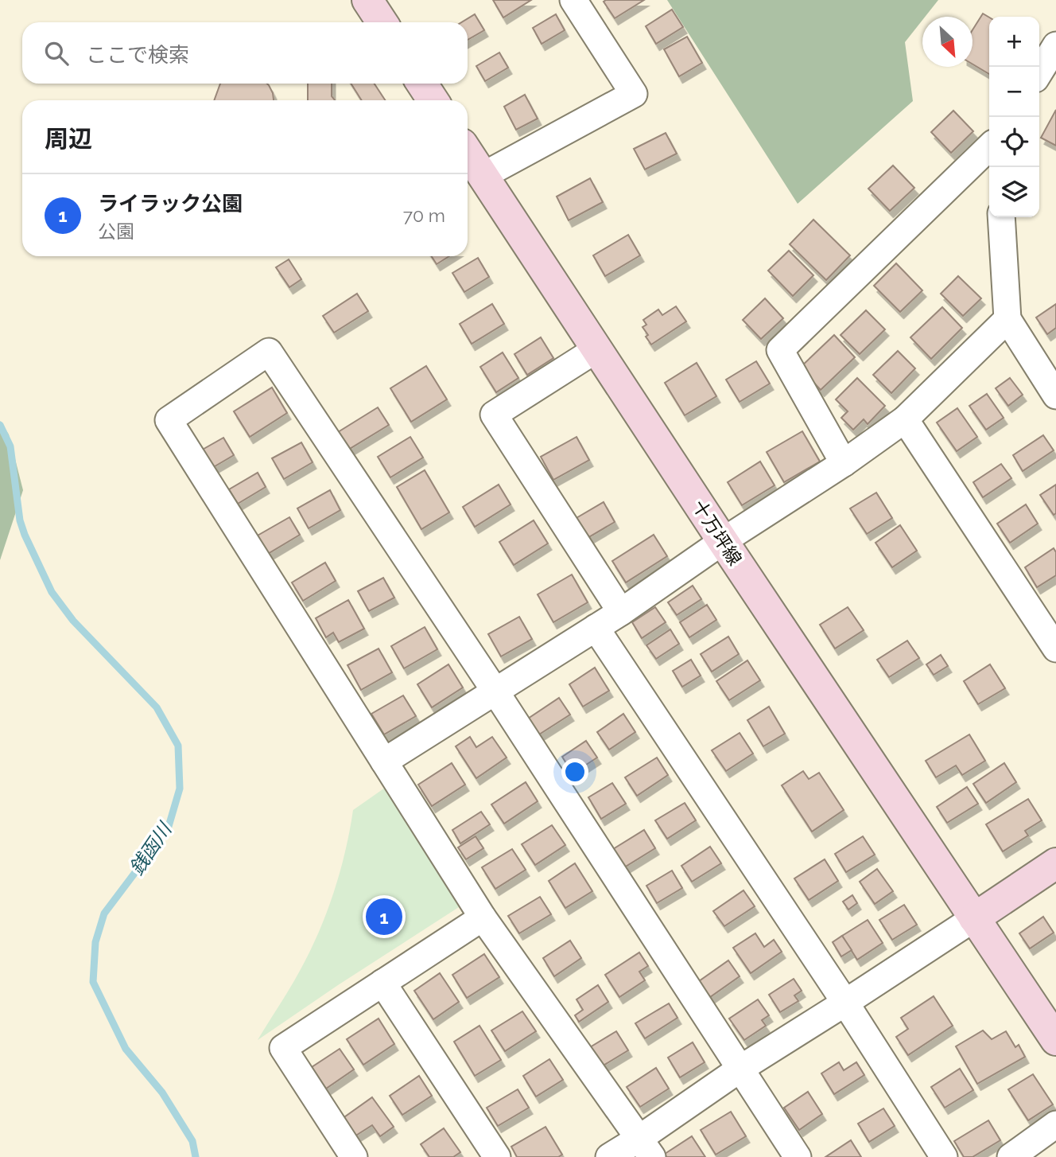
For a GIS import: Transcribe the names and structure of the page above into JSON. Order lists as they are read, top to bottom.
{
  "streets": {
    "street": ["十万坪線"]
  },
  "water": ["銭函川"],
  "north": "bottom right",
  "page": {
    "map_buttons": ["+", "−"],
    "search": "ここで検索",
    "heading": "周辺",
    "list": [
      {
        "mark": "1",
        "name": "ライラック公園",
        "note": "公園",
        "value": "70 m"
      }
    ],
    "pins": "1"
  }
}
